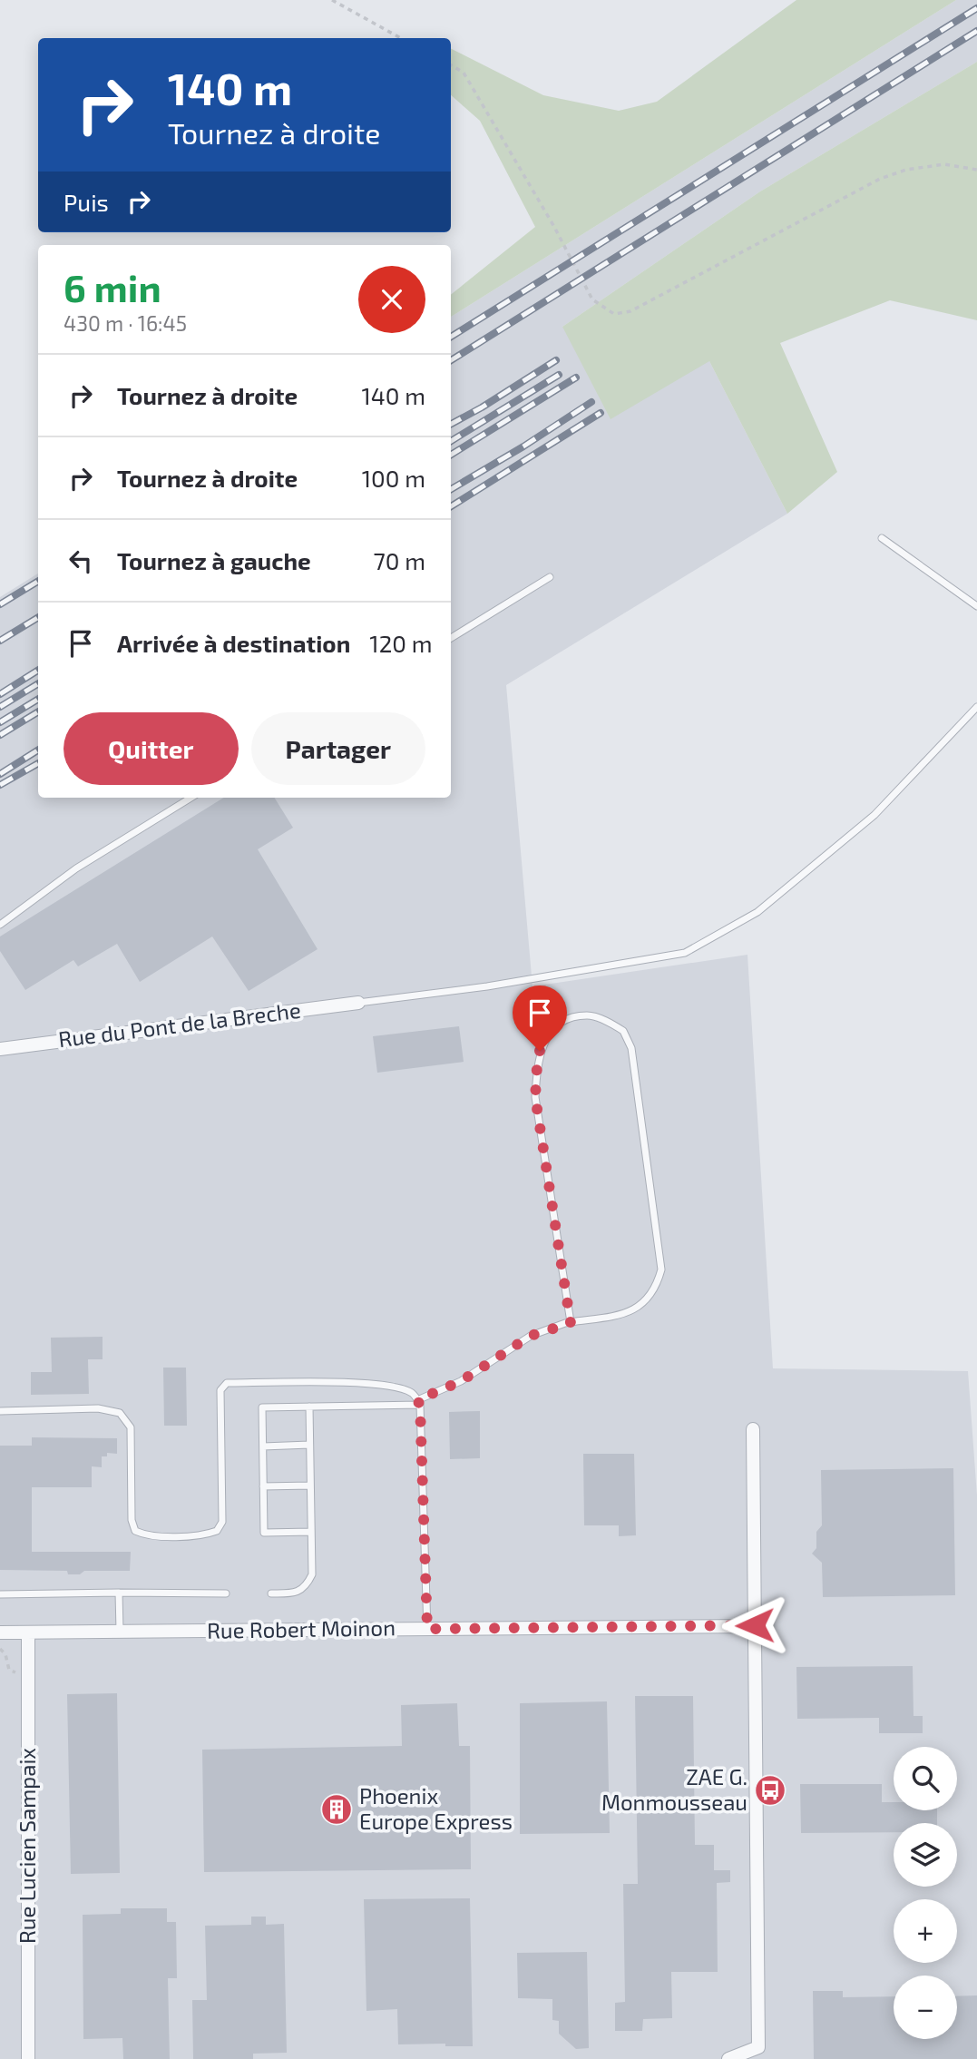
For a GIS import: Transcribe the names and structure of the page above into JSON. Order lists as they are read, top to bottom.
{
  "streets": {
    "street": ["Rue du Pont de la Breche", "Rue Robert Moinon", "Rue Lucien Sampaix"]
  },
  "crossings": [
    ["Rue Robert Moinon", "Rue Lucien Sampaix"]
  ],
  "places": {
    "bus stop": ["ZAE G. Monmousseau"],
    "building": ["Phoenix Europe Express"]
  },
  "page": {
    "turn": ["140 m", "Tournez à droite"],
    "then": "Puis",
    "heading": ["6 min", "430 m · 16:45"],
    "list": [
      {
        "name": "Tournez à droite",
        "value": "140 m"
      },
      {
        "name": "Tournez à droite",
        "value": "100 m"
      },
      {
        "name": "Tournez à gauche",
        "value": "70 m"
      },
      {
        "name": "Arrivée à destination",
        "value": "120 m"
      }
    ],
    "buttons": ["Quitter", "Partager"],
    "map_buttons": ["+", "−"]
  }
}
